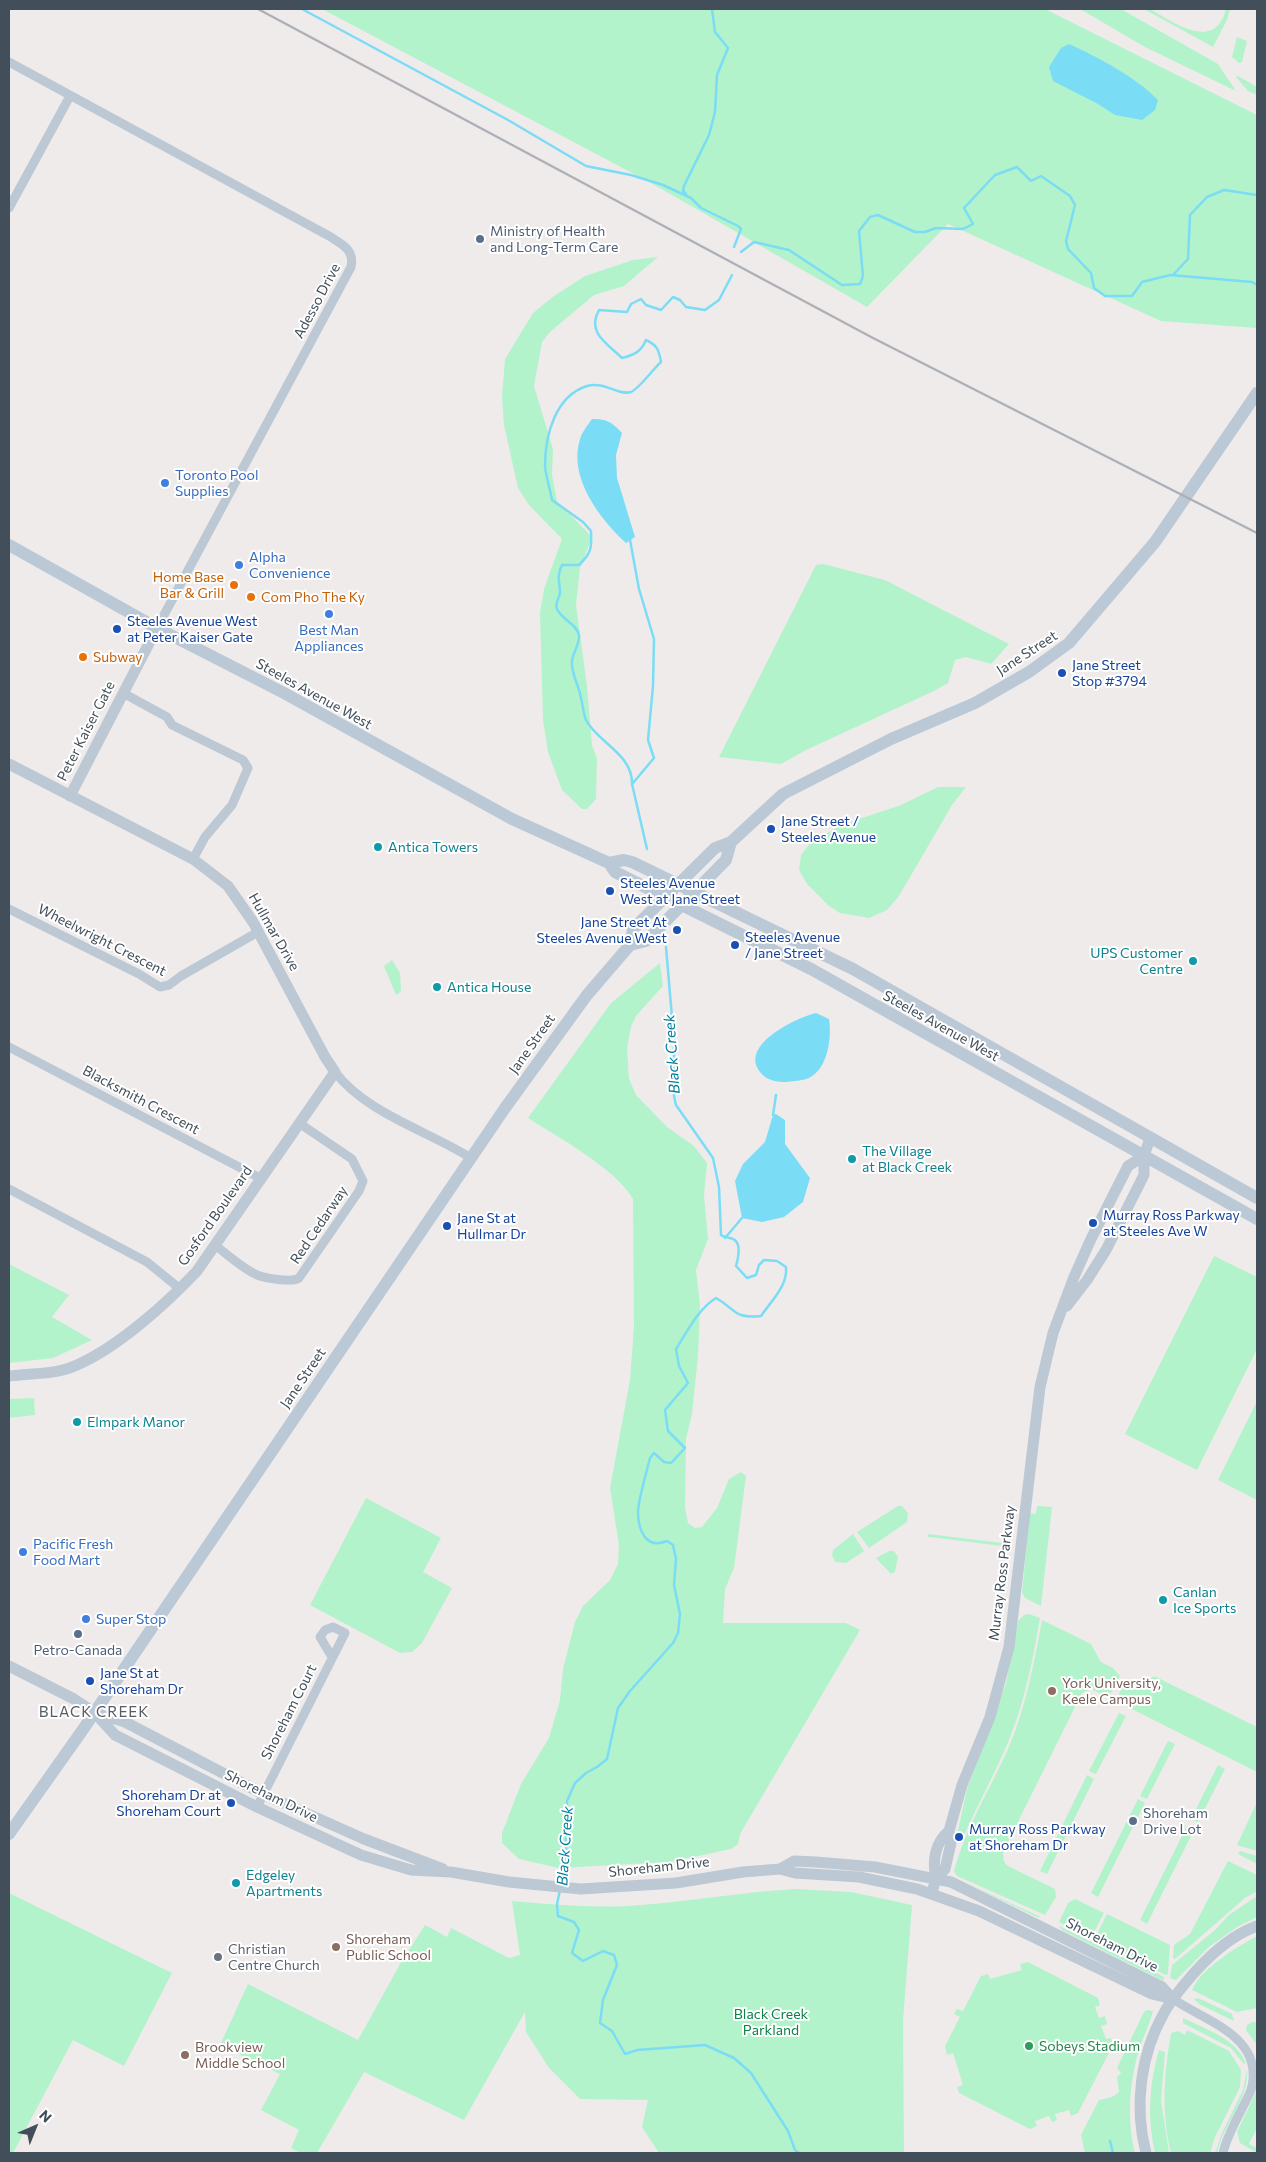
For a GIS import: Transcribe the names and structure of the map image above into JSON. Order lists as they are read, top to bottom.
{
  "streets": {
    "main road": ["Jane Street", "Steeles Avenue West"],
    "street": [
      "Adesso Drive",
      "Peter Kaiser Gate",
      "Hullmar Drive",
      "Wheelwright Crescent",
      "Blacksmith Crescent",
      "Gosford Boulevard",
      "Red Cedarway",
      "Murray Ross Parkway",
      "Shoreham Court",
      "Shoreham Drive"
    ]
  },
  "crossings": [
    ["Adesso Drive", "Steeles Avenue West"],
    ["Adesso Drive", "Peter Kaiser Gate"],
    ["Jane Street", "Steeles Avenue West"],
    ["Jane Street", "Hullmar Drive"],
    ["Jane Street", "Shoreham Drive"],
    ["Steeles Avenue West", "Peter Kaiser Gate"],
    ["Steeles Avenue West", "Murray Ross Parkway"],
    ["Peter Kaiser Gate", "Hullmar Drive"],
    ["Hullmar Drive", "Wheelwright Crescent"],
    ["Hullmar Drive", "Gosford Boulevard"],
    ["Blacksmith Crescent", "Gosford Boulevard"],
    ["Gosford Boulevard", "Red Cedarway"],
    ["Murray Ross Parkway", "Shoreham Drive"],
    ["Shoreham Court", "Shoreham Drive"]
  ],
  "districts": ["BLACK CREEK"],
  "water": ["Black Creek"],
  "parks": ["Black Creek Parkland"],
  "places": [
    "Ministry of Health and Long-Term Care",
    "Toronto Pool Supplies",
    "Alpha Convenience",
    "Home Base Bar & Grill",
    "Com Pho The Ky",
    "Best Man Appliances",
    "Steeles Avenue West at Peter Kaiser Gate",
    "Subway",
    "Jane Street Stop #3794",
    "Jane Street / Steeles Avenue",
    "Antica Towers",
    "Steeles Avenue West at Jane Street",
    "Jane Street At Steeles Avenue West",
    "Steeles Avenue / Jane Street",
    "UPS Customer Centre",
    "Antica House",
    "The Village at Black Creek",
    "Murray Ross Parkway at Steeles Ave W",
    "Jane St at Hullmar Dr",
    "Elmpark Manor",
    "Pacific Fresh Food Mart",
    "Canlan Ice Sports",
    "Super Stop",
    "Petro-Canada",
    "Jane St at Shoreham Dr",
    "York University, Keele Campus",
    "Shoreham Dr at Shoreham Court",
    "Shoreham Drive Lot",
    "Murray Ross Parkway at Shoreham Dr",
    "Edgeley Apartments",
    "Shoreham Public School",
    "Christian Centre Church",
    "Sobeys Stadium",
    "Brookview Middle School"
  ],
  "north": "top right"
}
